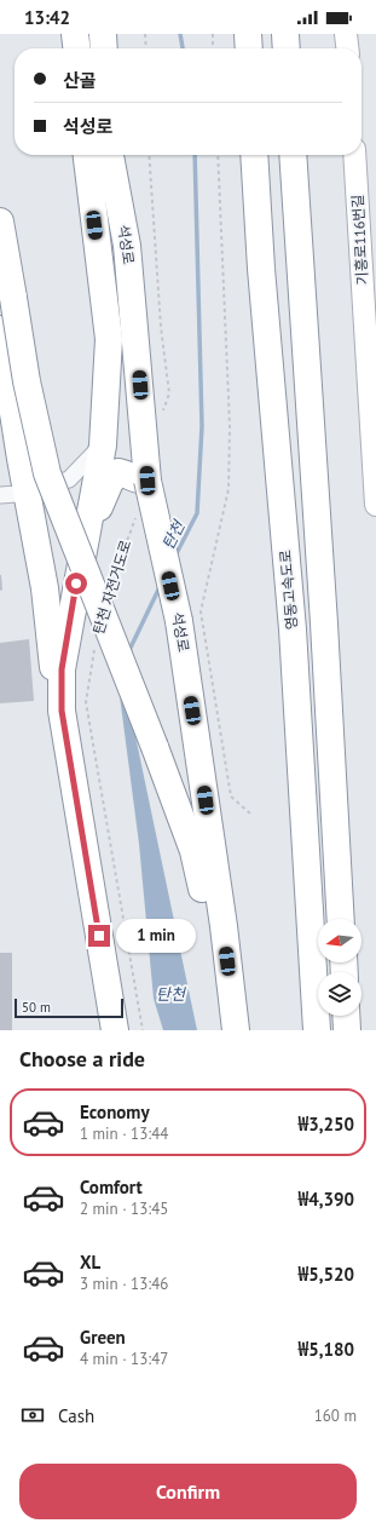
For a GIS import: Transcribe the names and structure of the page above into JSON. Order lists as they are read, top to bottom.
{
  "streets": {
    "highway": ["석성로", "영동고속도로"],
    "street": ["기흥로116번길"],
    "path": ["탄천 자전거도로"]
  },
  "water": ["탄천"],
  "scale_bar": "50 m",
  "north": "left",
  "page": {
    "status": "13:42",
    "banner": ["산골", "석성로"],
    "bubble": "1 min",
    "scale": "50 m",
    "heading": "Choose a ride",
    "list": [
      {
        "name": "Economy",
        "note": "1 min · 13:44",
        "value": "₩3,250"
      },
      {
        "name": "Comfort",
        "note": "2 min · 13:45",
        "value": "₩4,390"
      },
      {
        "name": "XL",
        "note": "3 min · 13:46",
        "value": "₩5,520"
      },
      {
        "name": "Green",
        "note": "4 min · 13:47",
        "value": "₩5,180"
      }
    ],
    "pay": ["Cash", "160 m"],
    "buttons": "Confirm"
  }
}
